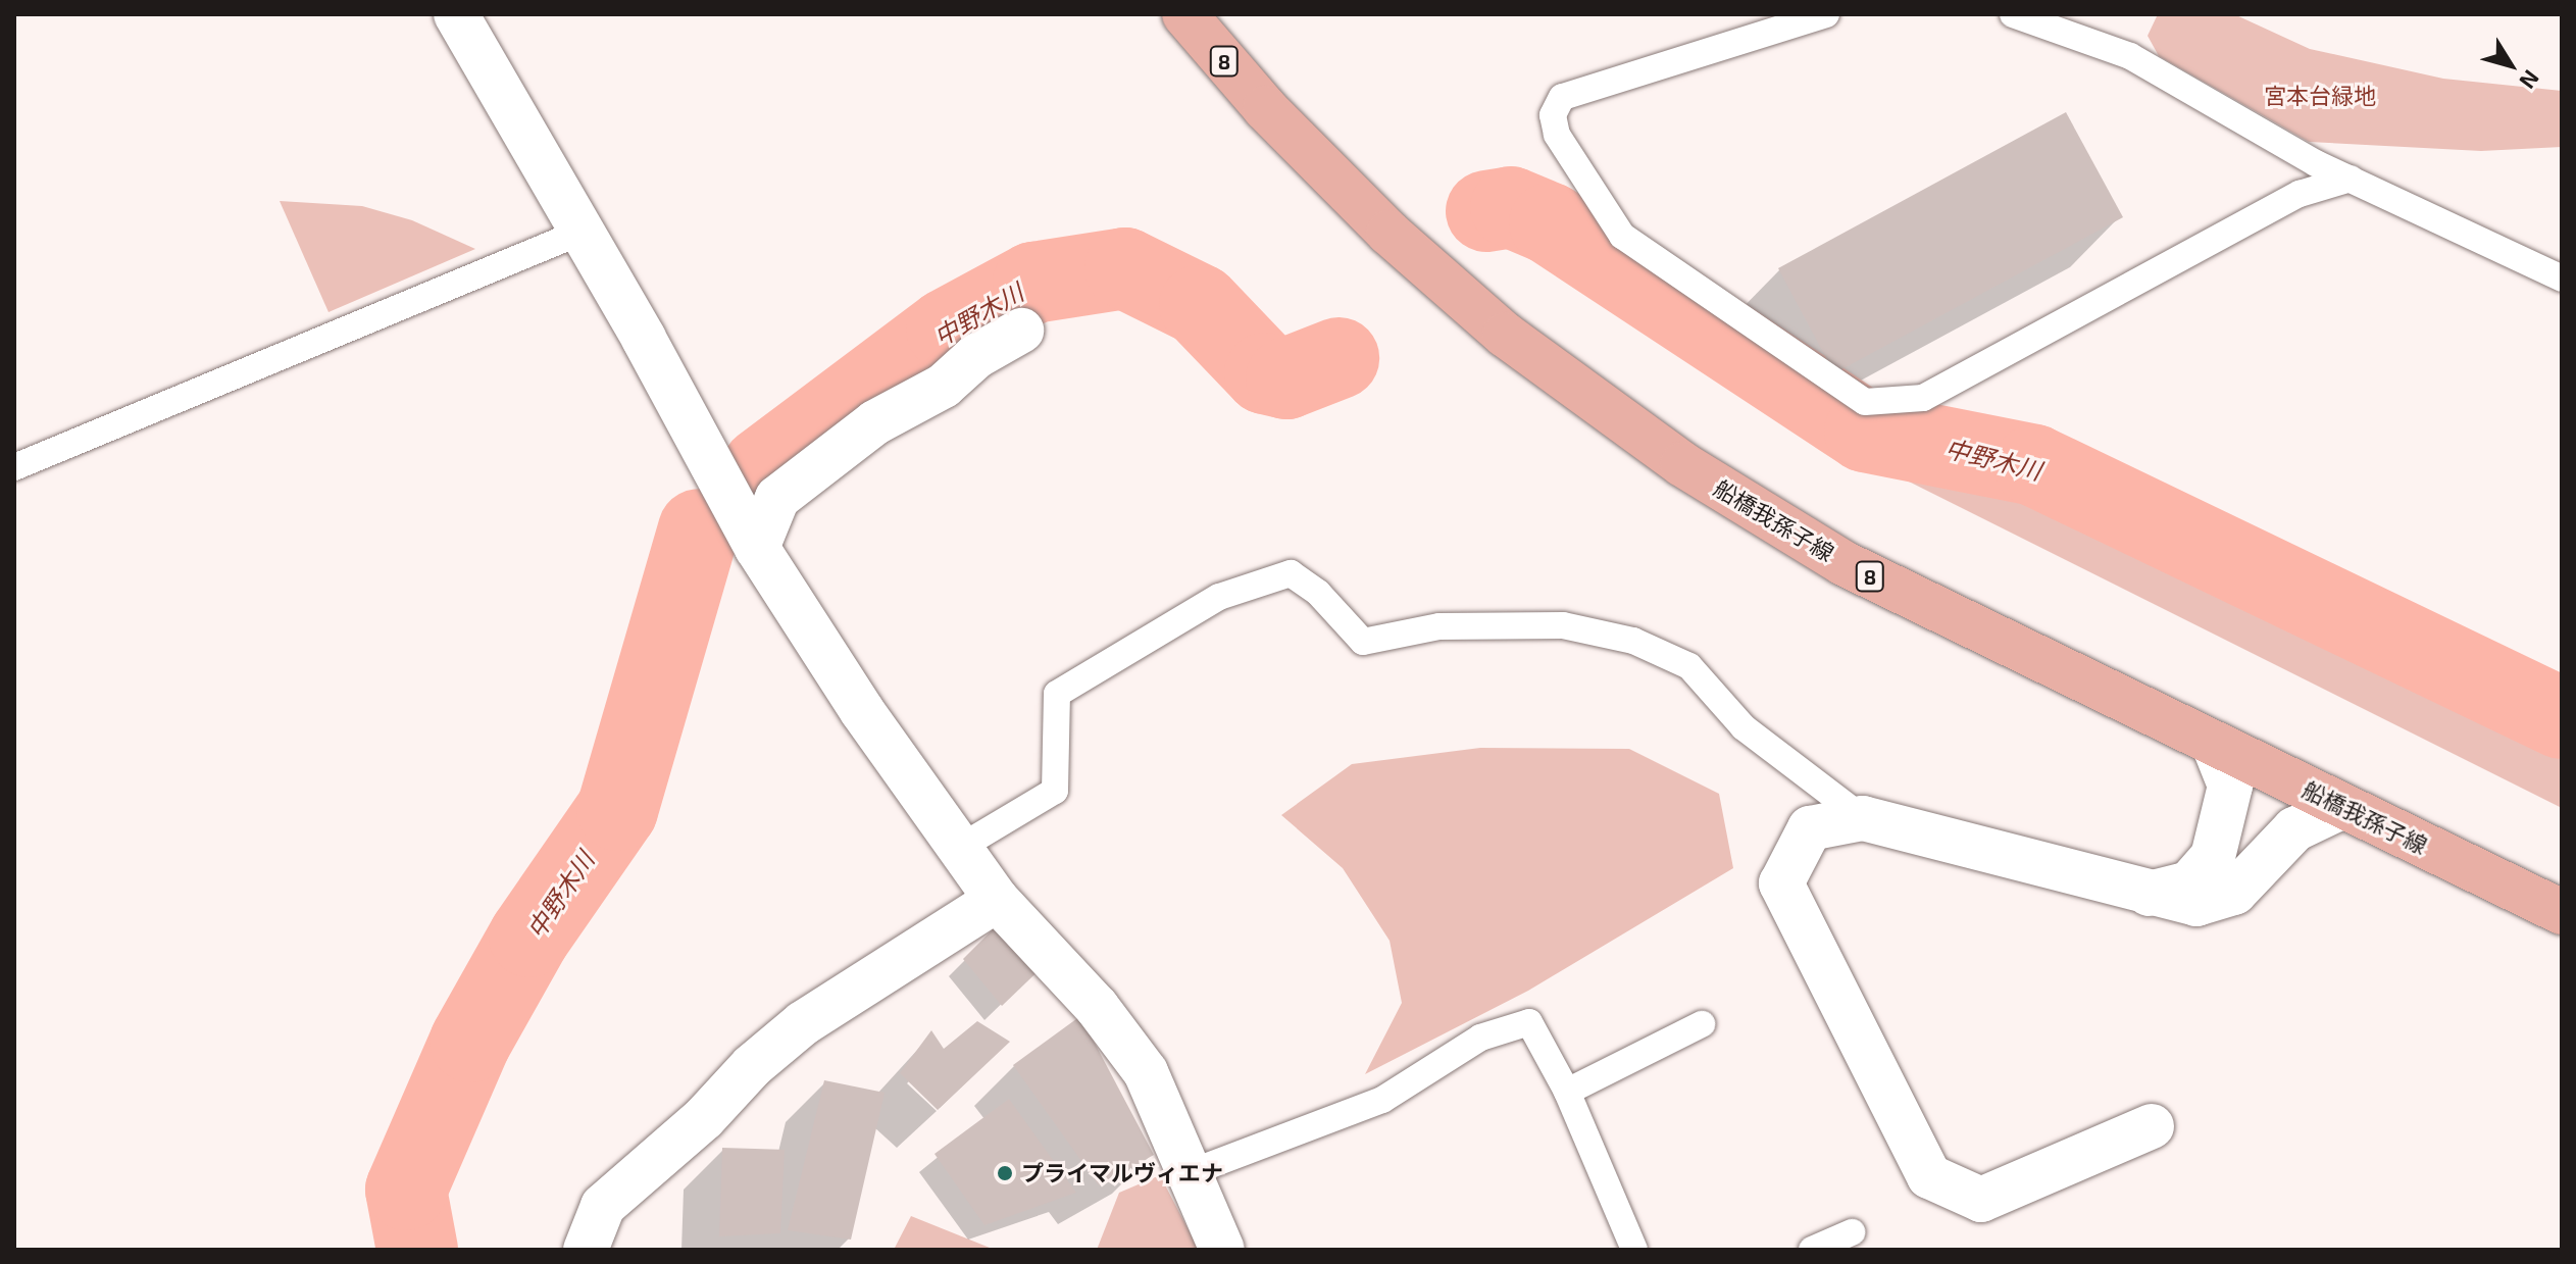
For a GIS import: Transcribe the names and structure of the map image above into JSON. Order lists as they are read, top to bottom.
{
  "streets": {
    "main road": ["8", "船橋我孫子線"]
  },
  "water": ["中野木川"],
  "parks": ["宮本台緑地"],
  "places": ["プライマルヴィエナ"],
  "north": "bottom right"
}
